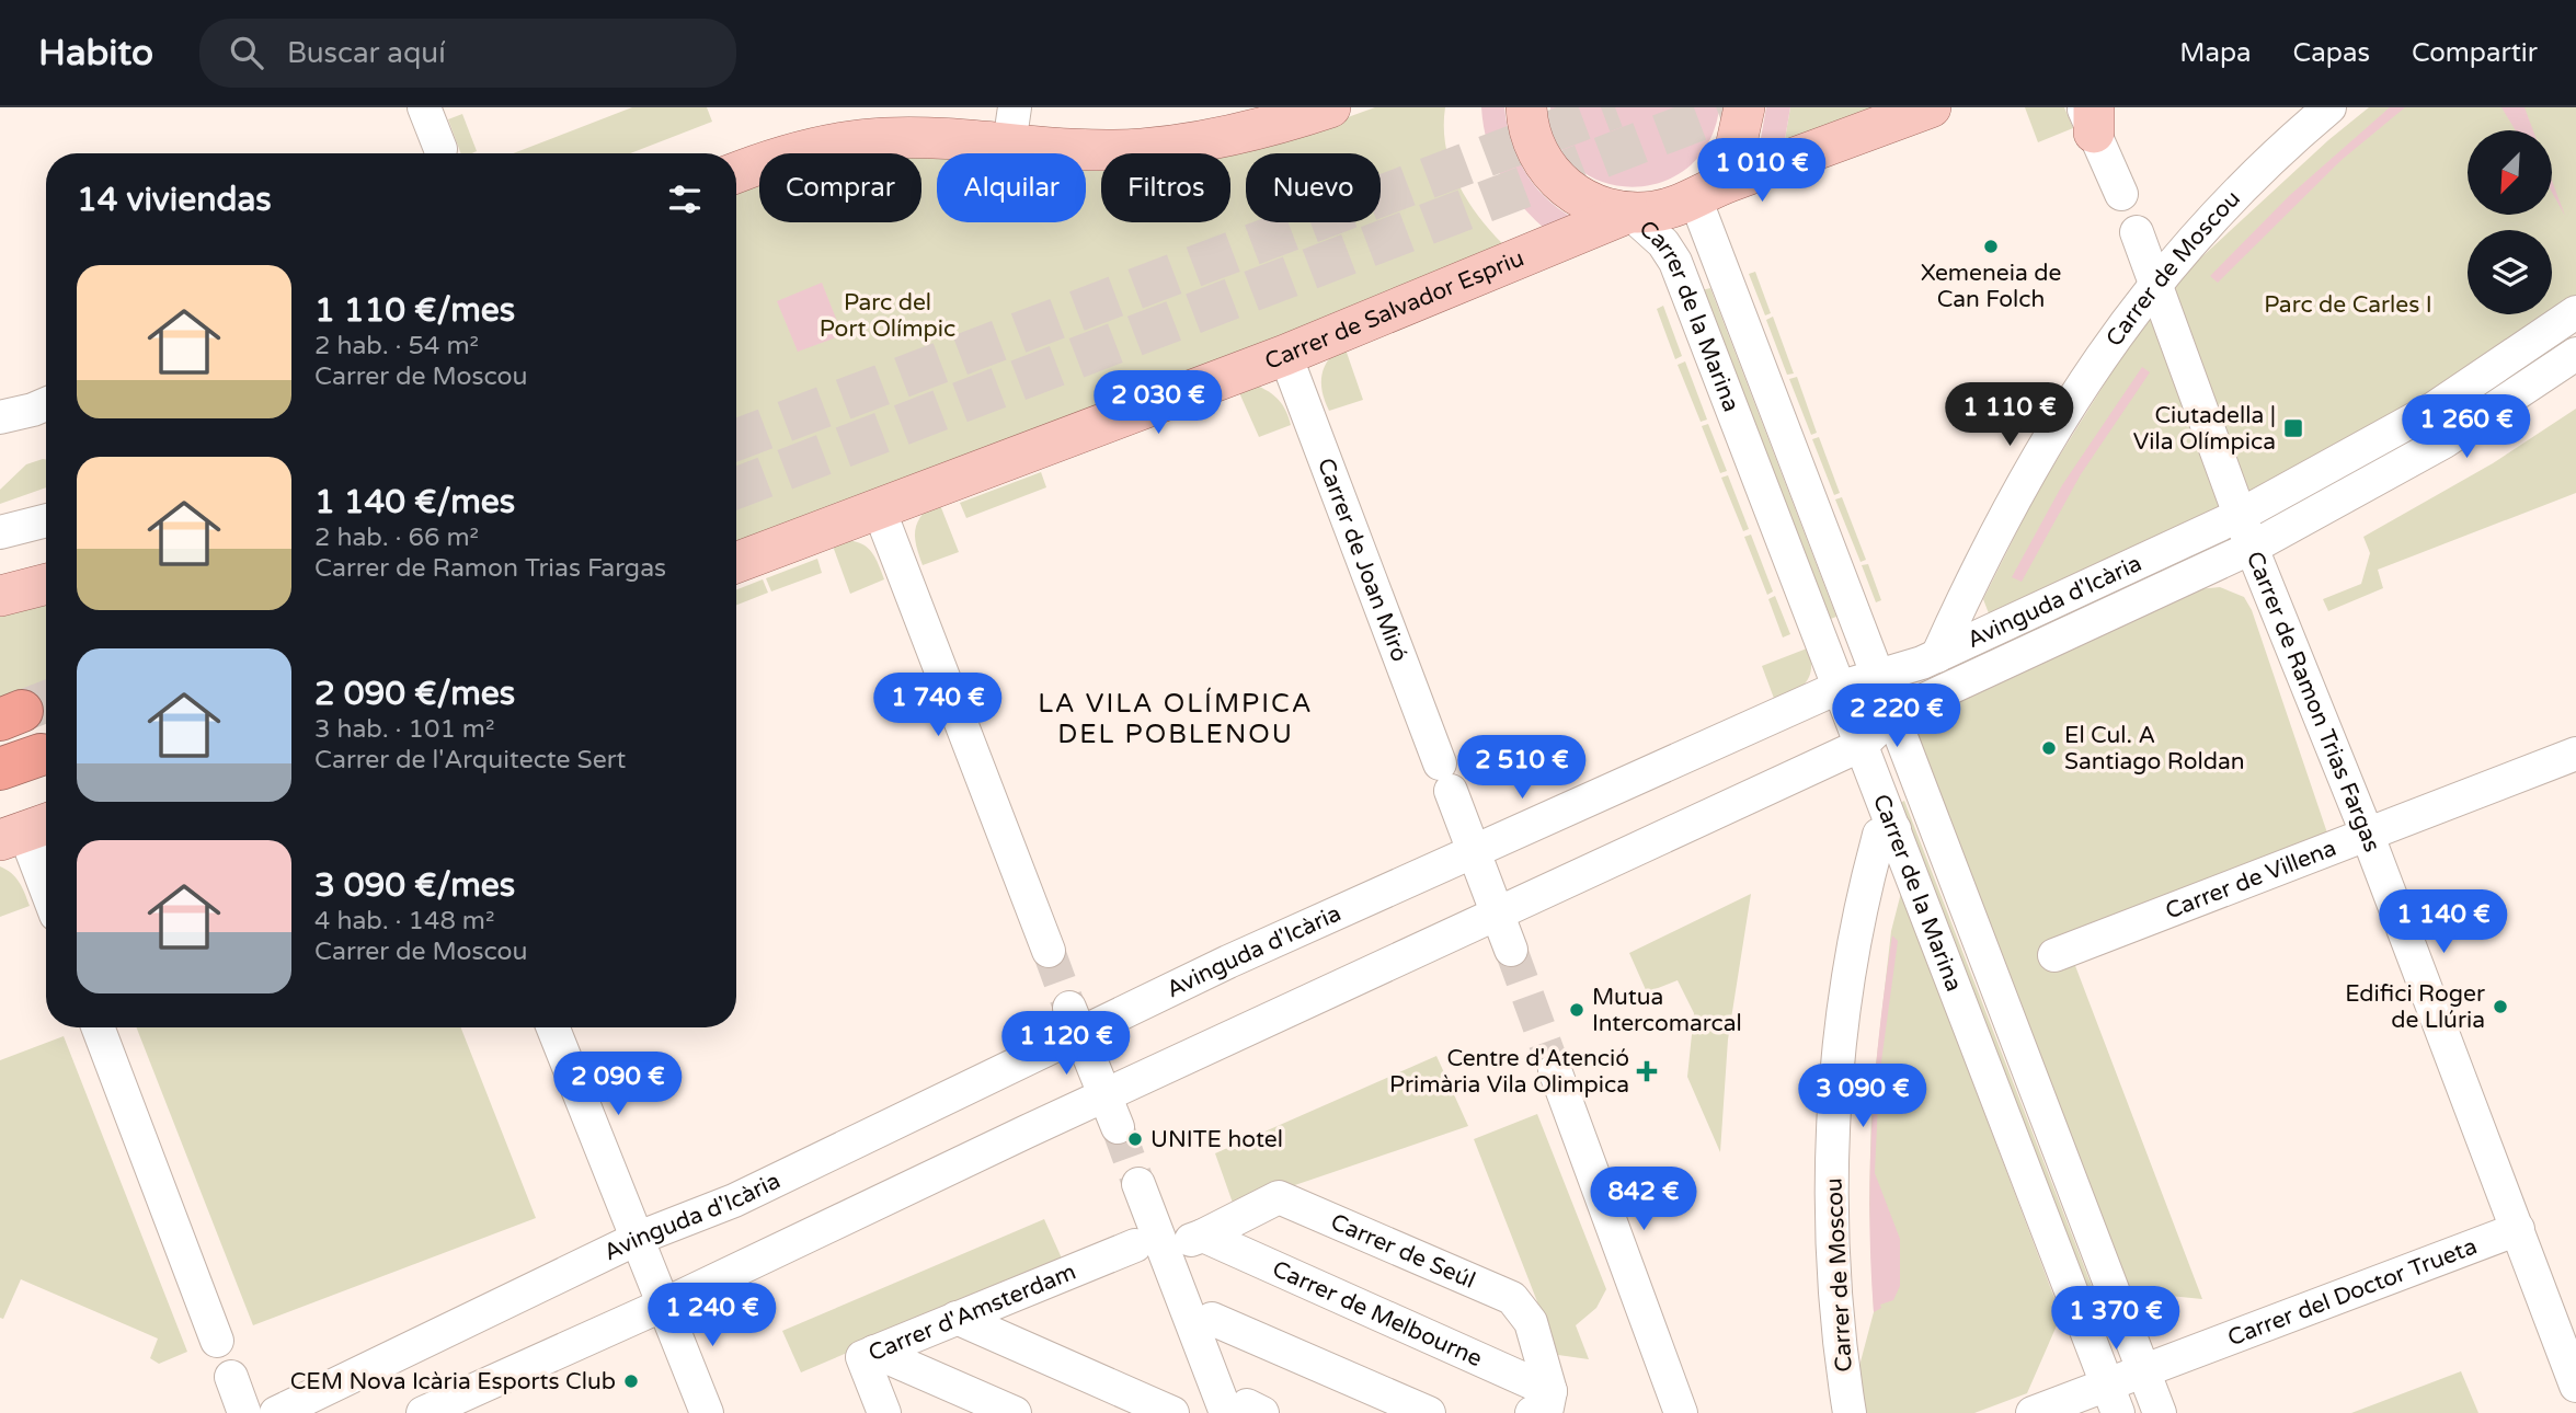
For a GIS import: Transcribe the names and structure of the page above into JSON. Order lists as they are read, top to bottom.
{
  "streets": {
    "main road": ["Carrer de Salvador Espriu"],
    "street": [
      "Carrer de Moscou",
      "Carrer de la Marina",
      "Carrer de Joan Miró",
      "Avinguda d'Icària",
      "Carrer de Ramon Trias Fargas",
      "Carrer de Villena",
      "Carrer de Seúl",
      "Carrer del Doctor Trueta",
      "Carrer d'Amsterdam",
      "Carrer de Melbourne"
    ]
  },
  "crossings": [
    ["Carrer de Moscou", "Carrer de la Marina"],
    ["Carrer de Moscou", "Avinguda d'Icària"],
    ["Carrer de Moscou", "Carrer de Ramon Trias Fargas"],
    ["Carrer de Salvador Espriu", "Carrer de la Marina"],
    ["Carrer de Salvador Espriu", "Carrer de Joan Miró"],
    ["Carrer de la Marina", "Avinguda d'Icària"],
    ["Carrer de la Marina", "Carrer del Doctor Trueta"],
    ["Carrer de Joan Miró", "Avinguda d'Icària"],
    ["Avinguda d'Icària", "Carrer de Ramon Trias Fargas"],
    ["Carrer de Ramon Trias Fargas", "Carrer de Villena"],
    ["Carrer de Ramon Trias Fargas", "Carrer del Doctor Trueta"],
    ["Carrer de Seúl", "Carrer de Melbourne"]
  ],
  "districts": ["LA VILA OLÍMPICA DEL POBLENOU"],
  "parks": ["Parc del Port Olímpic", "Parc de Carles I"],
  "places": {
    "other": [
      "Xemeneia de Can Folch",
      "El Cul. A Santiago Roldan",
      "Edifici Roger de Llúria",
      "Mutua Intercomarcal",
      "UNITE hotel",
      "CEM Nova Icària Esports Club"
    ],
    "transit": ["Ciutadella | Vila Olímpica"],
    "health": ["Centre d'Atenció Primària Vila Olimpica"]
  },
  "north": "bottom left",
  "page": {
    "header": "Habito",
    "search": "Buscar aquí",
    "nav": ["Mapa", "Capas", "Compartir"],
    "price": [
      "1 010 €",
      "2 030 €",
      "1 110 €",
      "1 260 €",
      "1 740 €",
      "2 220 €",
      "2 510 €",
      "1 140 €",
      "1 120 €",
      "2 090 €",
      "3 090 €",
      "842 €",
      "1 240 €",
      "1 370 €"
    ],
    "chip": [
      "Comprar",
      "Alquilar",
      "Filtros",
      "Nuevo"
    ],
    "heading": "14 viviendas",
    "list": [
      {
        "name": "1 110 €/mes",
        "note": "2 hab. · 54 m² · Carrer de Moscou"
      },
      {
        "name": "1 140 €/mes",
        "note": "2 hab. · 66 m² · Carrer de Ramon Trias Fargas"
      },
      {
        "name": "2 090 €/mes",
        "note": "3 hab. · 101 m² · Carrer de l'Arquitecte Sert"
      },
      {
        "name": "3 090 €/mes",
        "note": "4 hab. · 148 m² · Carrer de Moscou"
      }
    ]
  }
}
